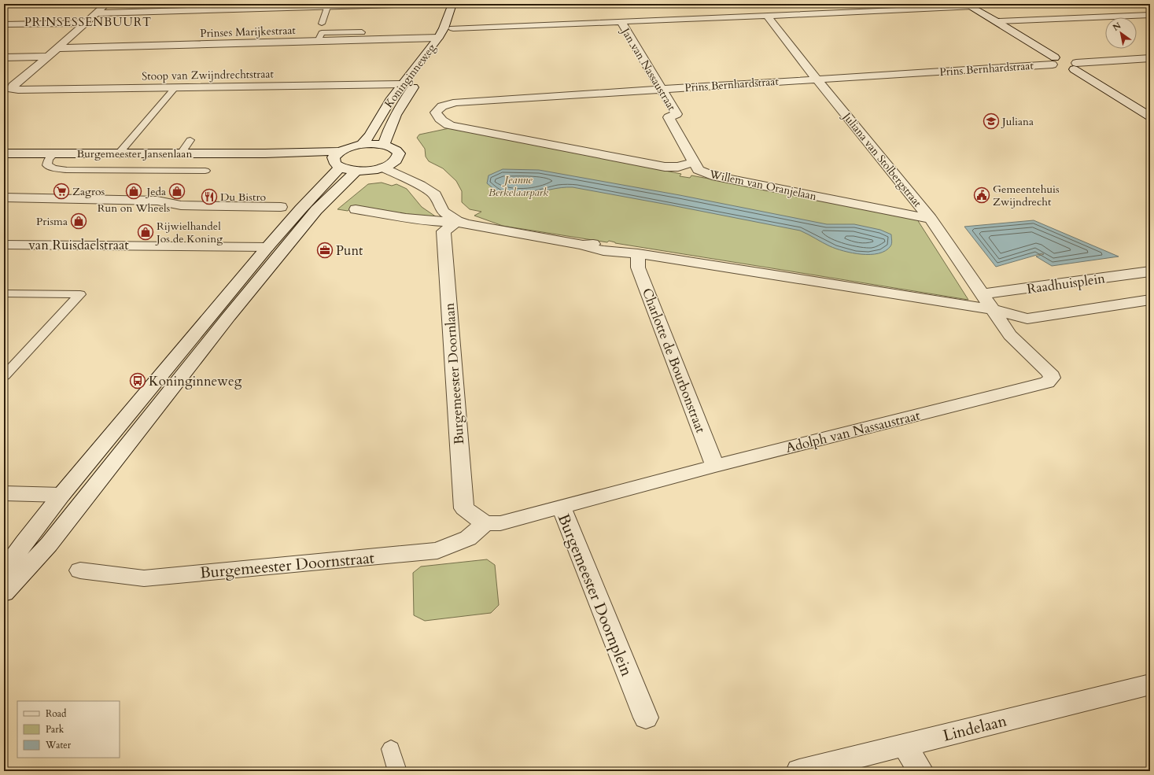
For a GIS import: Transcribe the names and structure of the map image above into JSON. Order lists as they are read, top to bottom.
{
  "streets": {
    "street": [
      "Prinses Marijkestraat",
      "Prins Bernhardstraat",
      "Jan van Nassaustraat",
      "Stoop van Zwijndrechtstraat",
      "Koninginneweg",
      "Burgemeester Jansenlaan",
      "Juliana van Stolbergstraat",
      "Willem van Oranjelaan",
      "van Ruisdaelstraat",
      "Raadhuisplein",
      "Charlotte de Bourbonstraat",
      "Burgemeester Doornlaan",
      "Adolph van Nassaustraat",
      "Burgemeester Doornstraat",
      "Burgemeester Doornplein",
      "Lindelaan"
    ]
  },
  "crossings": [
    ["Prinses Marijkestraat", "Koninginneweg"],
    ["Prins Bernhardstraat", "Jan van Nassaustraat"],
    ["Prins Bernhardstraat", "Juliana van Stolbergstraat"],
    ["Prins Bernhardstraat", "Willem van Oranjelaan"],
    ["Jan van Nassaustraat", "Willem van Oranjelaan"],
    ["Stoop van Zwijndrechtstraat", "Koninginneweg"],
    ["Juliana van Stolbergstraat", "Willem van Oranjelaan"],
    ["Juliana van Stolbergstraat", "Raadhuisplein"],
    ["Juliana van Stolbergstraat", "Adolph van Nassaustraat"],
    ["Charlotte de Bourbonstraat", "Adolph van Nassaustraat"],
    ["Burgemeester Doornlaan", "Burgemeester Doornstraat"],
    ["Burgemeester Doornlaan", "Burgemeester Doornplein"],
    ["Adolph van Nassaustraat", "Burgemeester Doornplein"],
    ["Burgemeester Doornstraat", "Burgemeester Doornplein"]
  ],
  "districts": ["PRINSESSENBUURT"],
  "parks": ["Jeanne Berkelaarpark"],
  "places": {
    "school or university": ["Juliana"],
    "supermarket": ["Zagros"],
    "shop": [
      "Run on Wheels",
      "Jeda",
      "Prisma",
      "Rijwielhandel Jos de Koning"
    ],
    "public building": ["Gemeentehuis Zwijndrecht"],
    "restaurant": ["Du Bistro"],
    "office": ["Punt"],
    "bus stop": ["Koninginneweg"]
  },
  "legend": ["Road", "Park", "Water"],
  "north": "top left"
}
